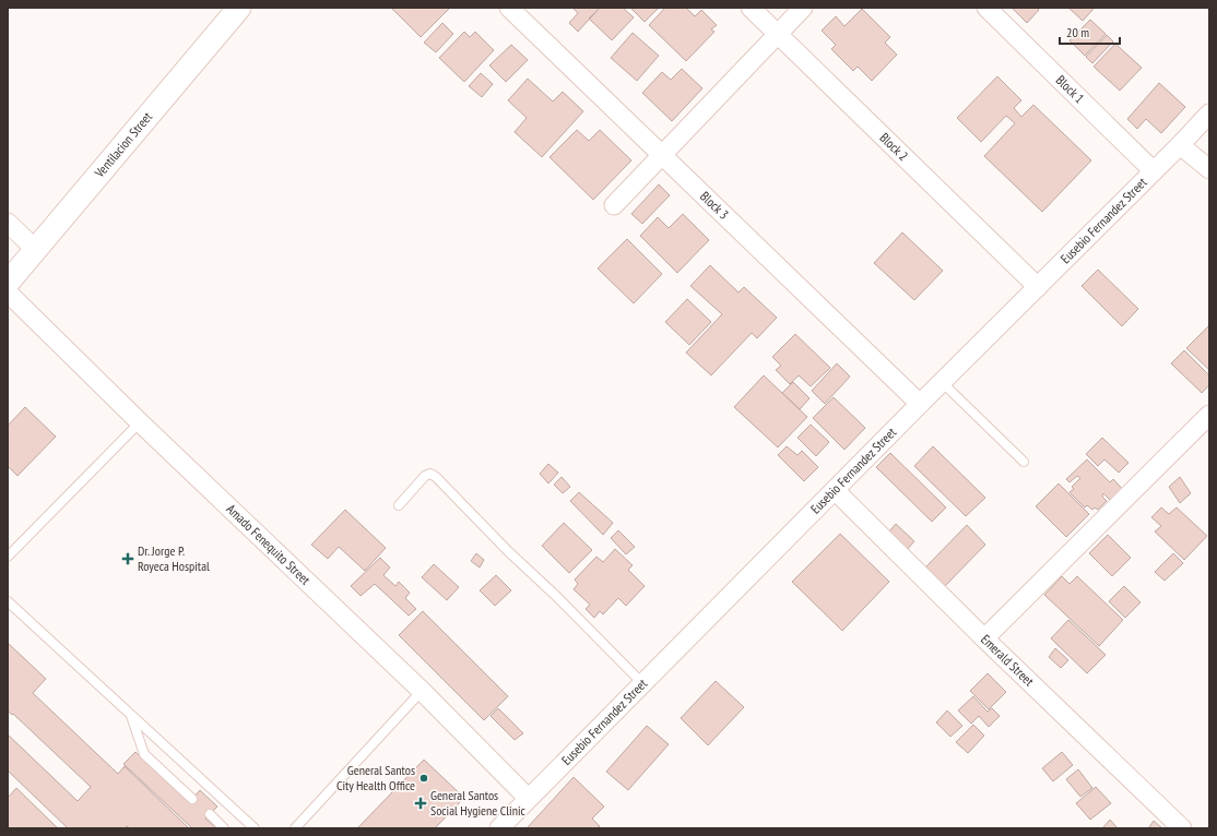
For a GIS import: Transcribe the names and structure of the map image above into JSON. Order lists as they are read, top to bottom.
{
  "streets": {
    "street": [
      "Block 1",
      "Ventilacion Street",
      "Block 2",
      "Block 3",
      "Eusebio Fernandez Street",
      "Amado Fenequito Street",
      "Emerald Street"
    ]
  },
  "crossings": [
    ["Block 1", "Eusebio Fernandez Street"],
    ["Block 2", "Eusebio Fernandez Street"],
    ["Block 3", "Eusebio Fernandez Street"],
    ["Eusebio Fernandez Street", "Amado Fenequito Street"],
    ["Eusebio Fernandez Street", "Emerald Street"]
  ],
  "places": {
    "health": ["Dr. Jorge P. Royeca Hospital", "General Santos Social Hygiene Clinic"],
    "other": ["General Santos City Health Office"]
  },
  "scale_bar": "20 m"
}
